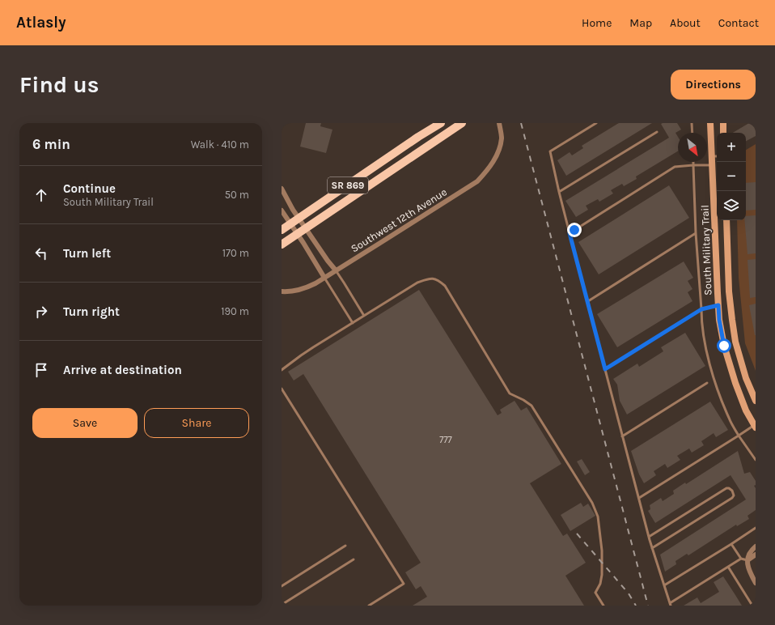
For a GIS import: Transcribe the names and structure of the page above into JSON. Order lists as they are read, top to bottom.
{
  "streets": {
    "main road": ["SR 869"],
    "street": ["Southwest 12th Avenue", "South Military Trail"]
  },
  "house_numbers": ["777"],
  "north": "bottom right",
  "page": {
    "header": "Atlasly",
    "nav": [
      "Home",
      "Map",
      "About",
      "Contact"
    ],
    "buttons": [
      "Directions",
      ["Save", "Share"]
    ],
    "title": "Find us",
    "heading": ["6 min", "Walk · 410 m"],
    "map_buttons": ["+", "−"],
    "list": [
      ["Continue", "South Military Trail", "50 m"],
      ["Turn left", "170 m"],
      ["Turn right", "190 m"],
      "Arrive at destination"
    ]
  }
}
